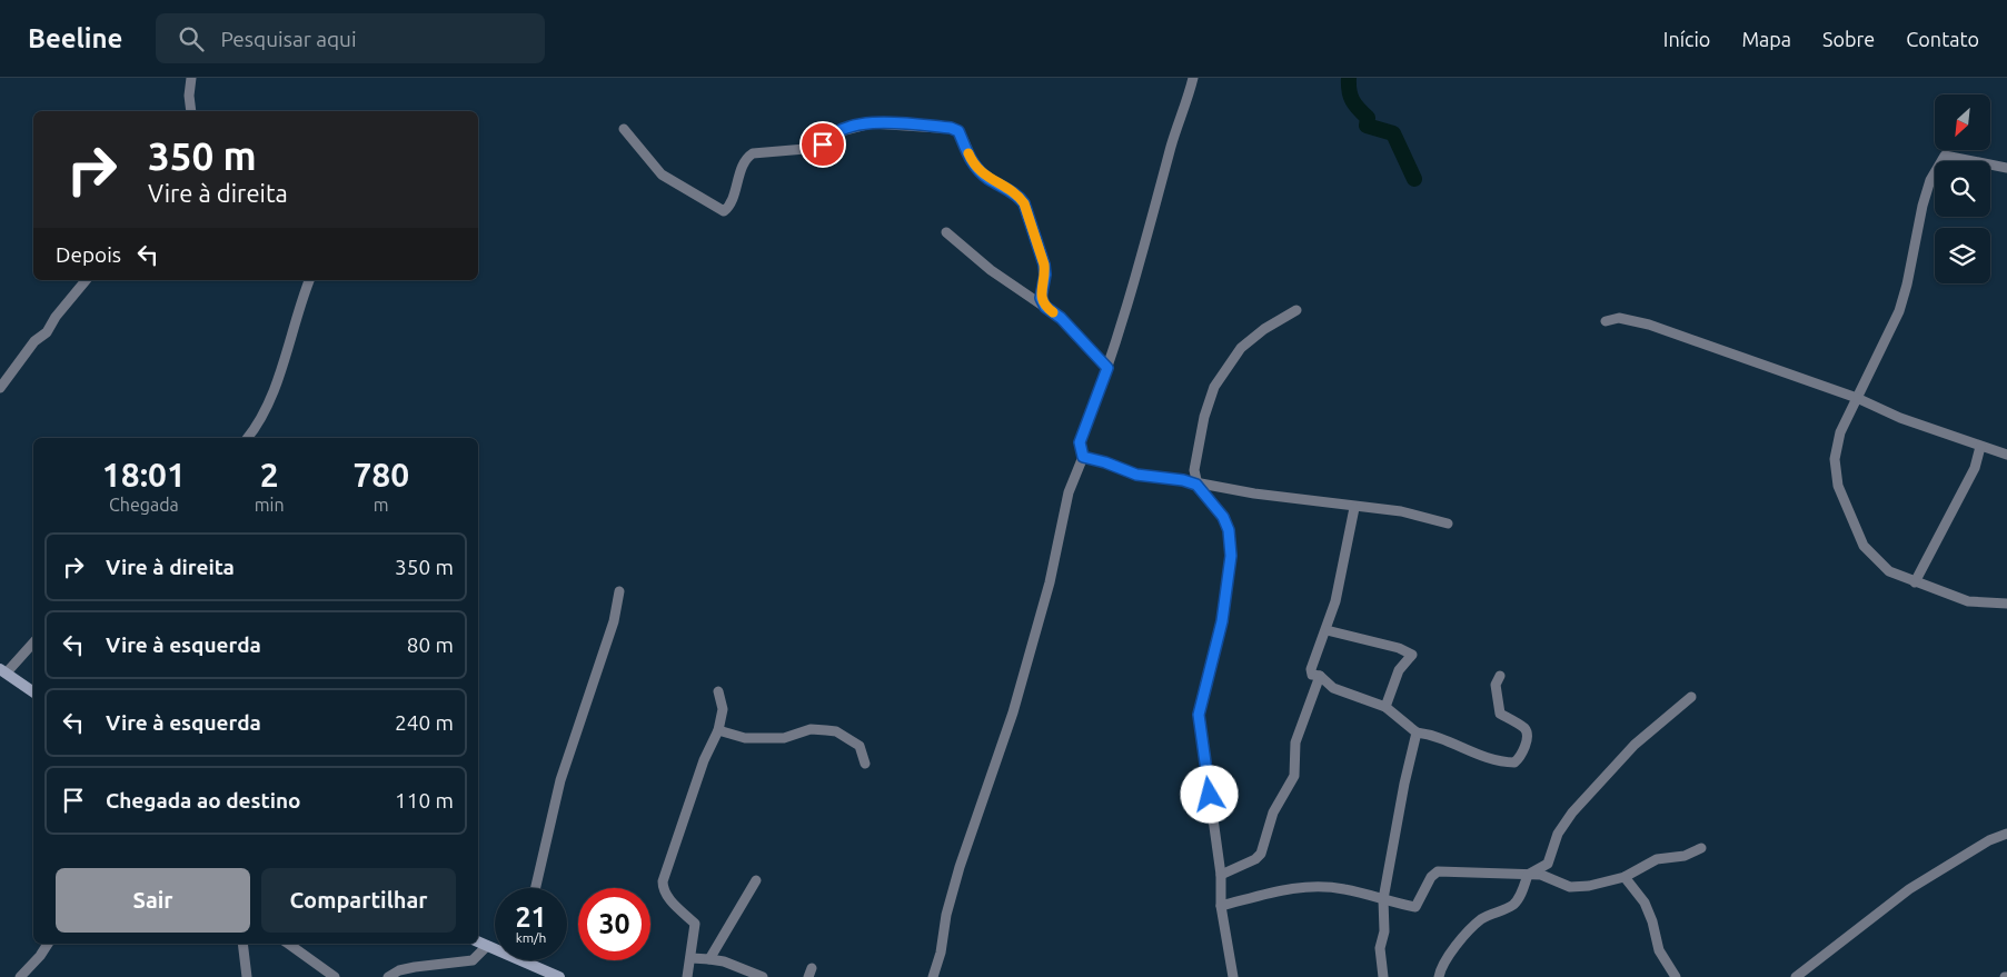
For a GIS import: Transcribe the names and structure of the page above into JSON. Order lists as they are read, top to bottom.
{
  "north": "bottom left",
  "page": {
    "header": "Beeline",
    "search": "Pesquisar aqui",
    "nav": [
      "Início",
      "Mapa",
      "Sobre",
      "Contato"
    ],
    "turn": ["350 m", "Vire à direita"],
    "then": "Depois",
    "eta": [
      "18:01",
      "Chegada",
      "2",
      "min",
      "780",
      "m"
    ],
    "list": [
      {
        "name": "Vire à direita",
        "value": "350 m"
      },
      {
        "name": "Vire à esquerda",
        "value": "80 m"
      },
      {
        "name": "Vire à esquerda",
        "value": "240 m"
      },
      {
        "name": "Chegada ao destino",
        "value": "110 m"
      }
    ],
    "buttons": ["Sair", "Compartilhar"],
    "speed": "21 km/h",
    "limit": "30"
  }
}
